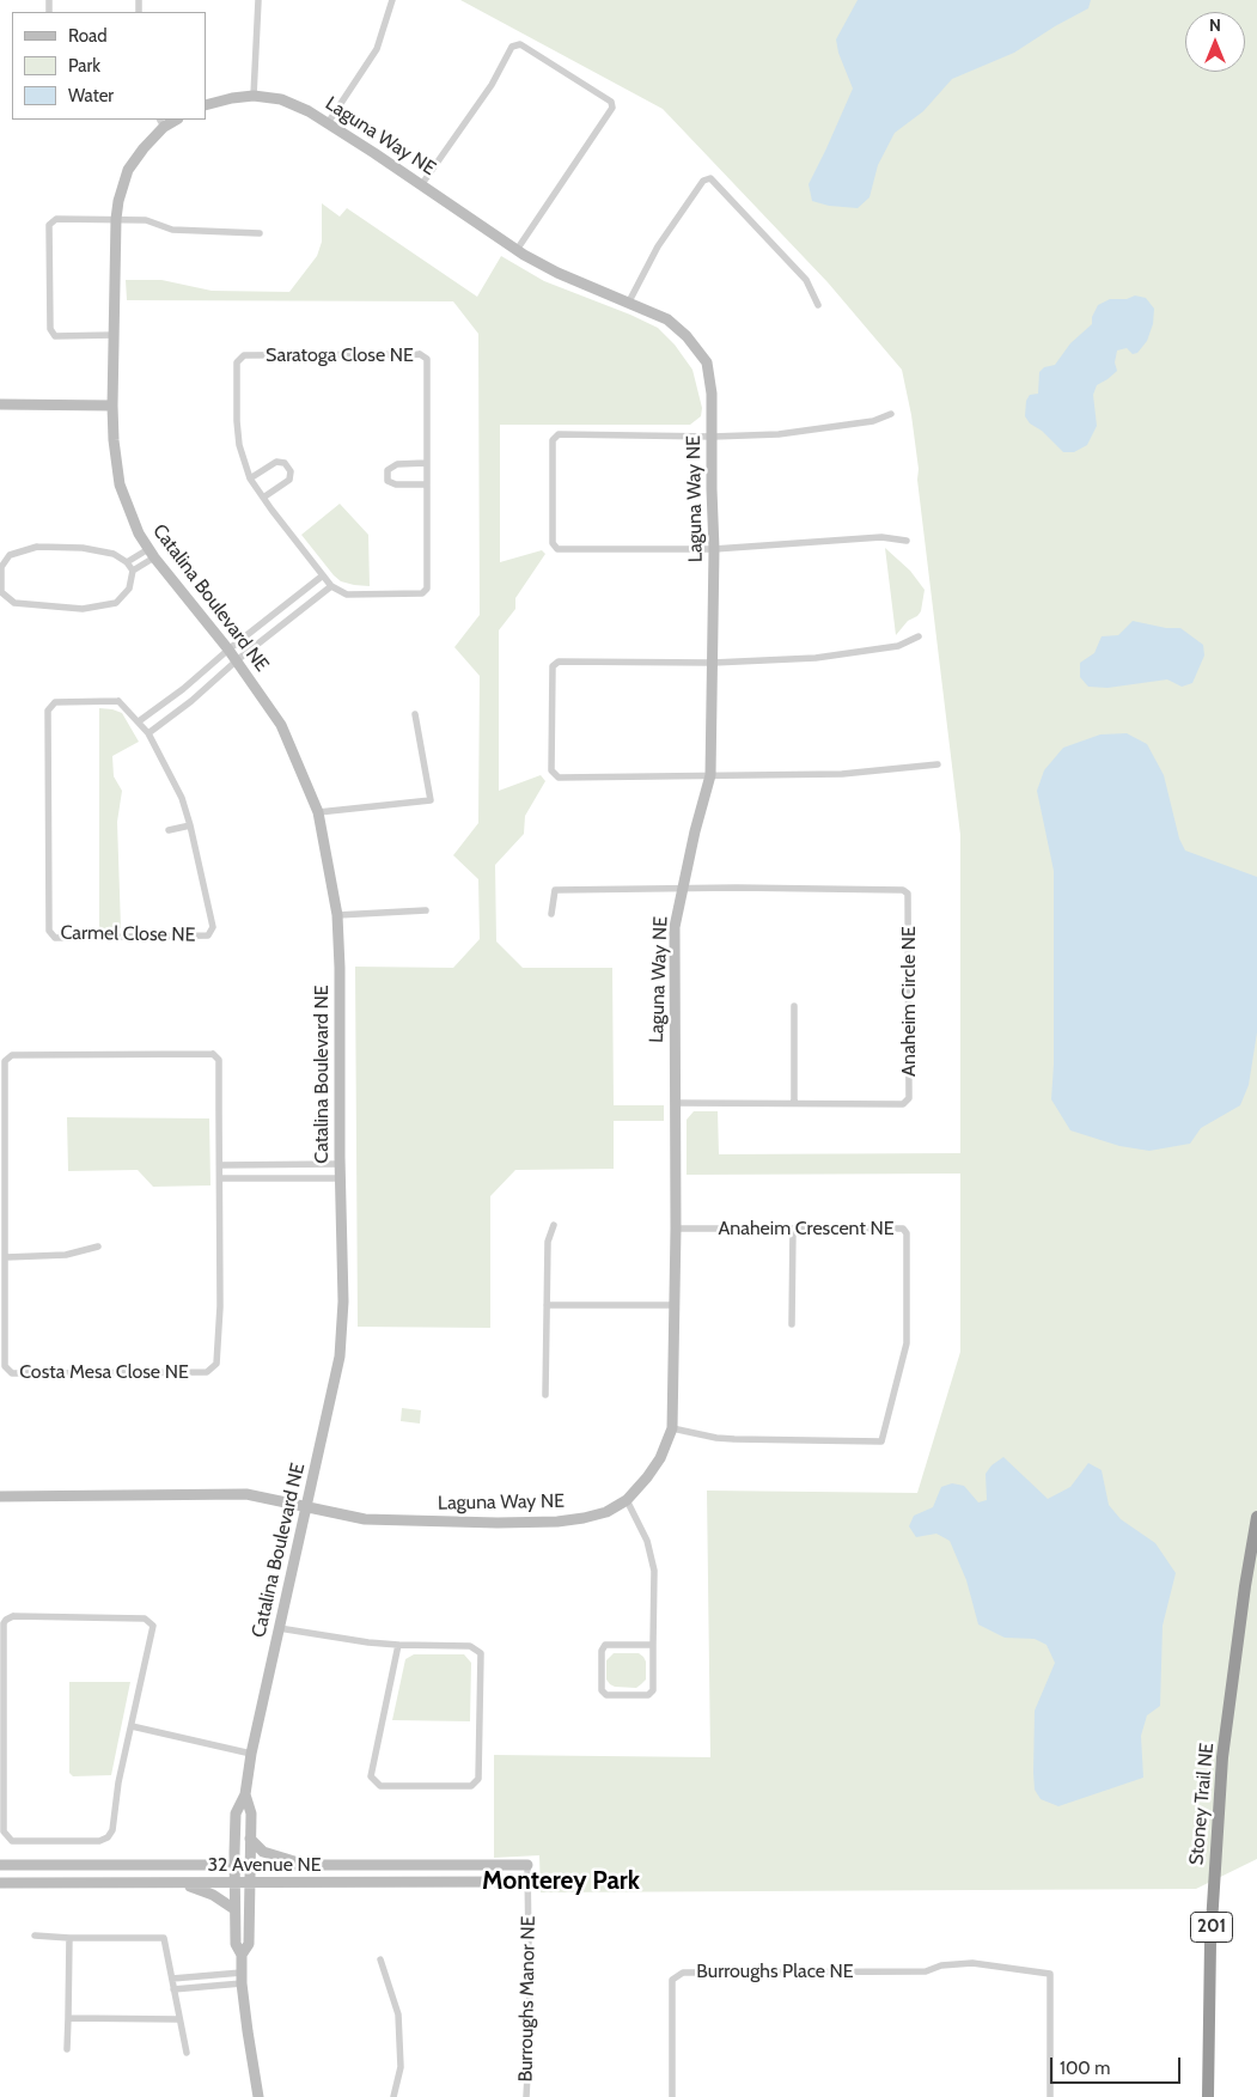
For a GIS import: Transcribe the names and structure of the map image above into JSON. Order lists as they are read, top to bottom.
{
  "streets": {
    "highway": ["Stoney Trail NE", "201"],
    "street": [
      "Laguna Way NE",
      "Saratoga Close NE",
      "Catalina Boulevard NE",
      "Carmel Close NE",
      "Anaheim Circle NE",
      "Anaheim Crescent NE",
      "Costa Mesa Close NE",
      "32 Avenue NE",
      "Burroughs Place NE",
      "Burroughs Manor NE"
    ]
  },
  "crossings": [
    ["Laguna Way NE", "Catalina Boulevard NE"],
    ["Laguna Way NE", "Anaheim Circle NE"],
    ["Laguna Way NE", "Anaheim Crescent NE"],
    ["Catalina Boulevard NE", "32 Avenue NE"],
    ["32 Avenue NE", "Burroughs Manor NE"]
  ],
  "districts": ["Monterey Park"],
  "legend": ["Road", "Park", "Water"],
  "scale_bar": "100 m",
  "north": "top"
}
